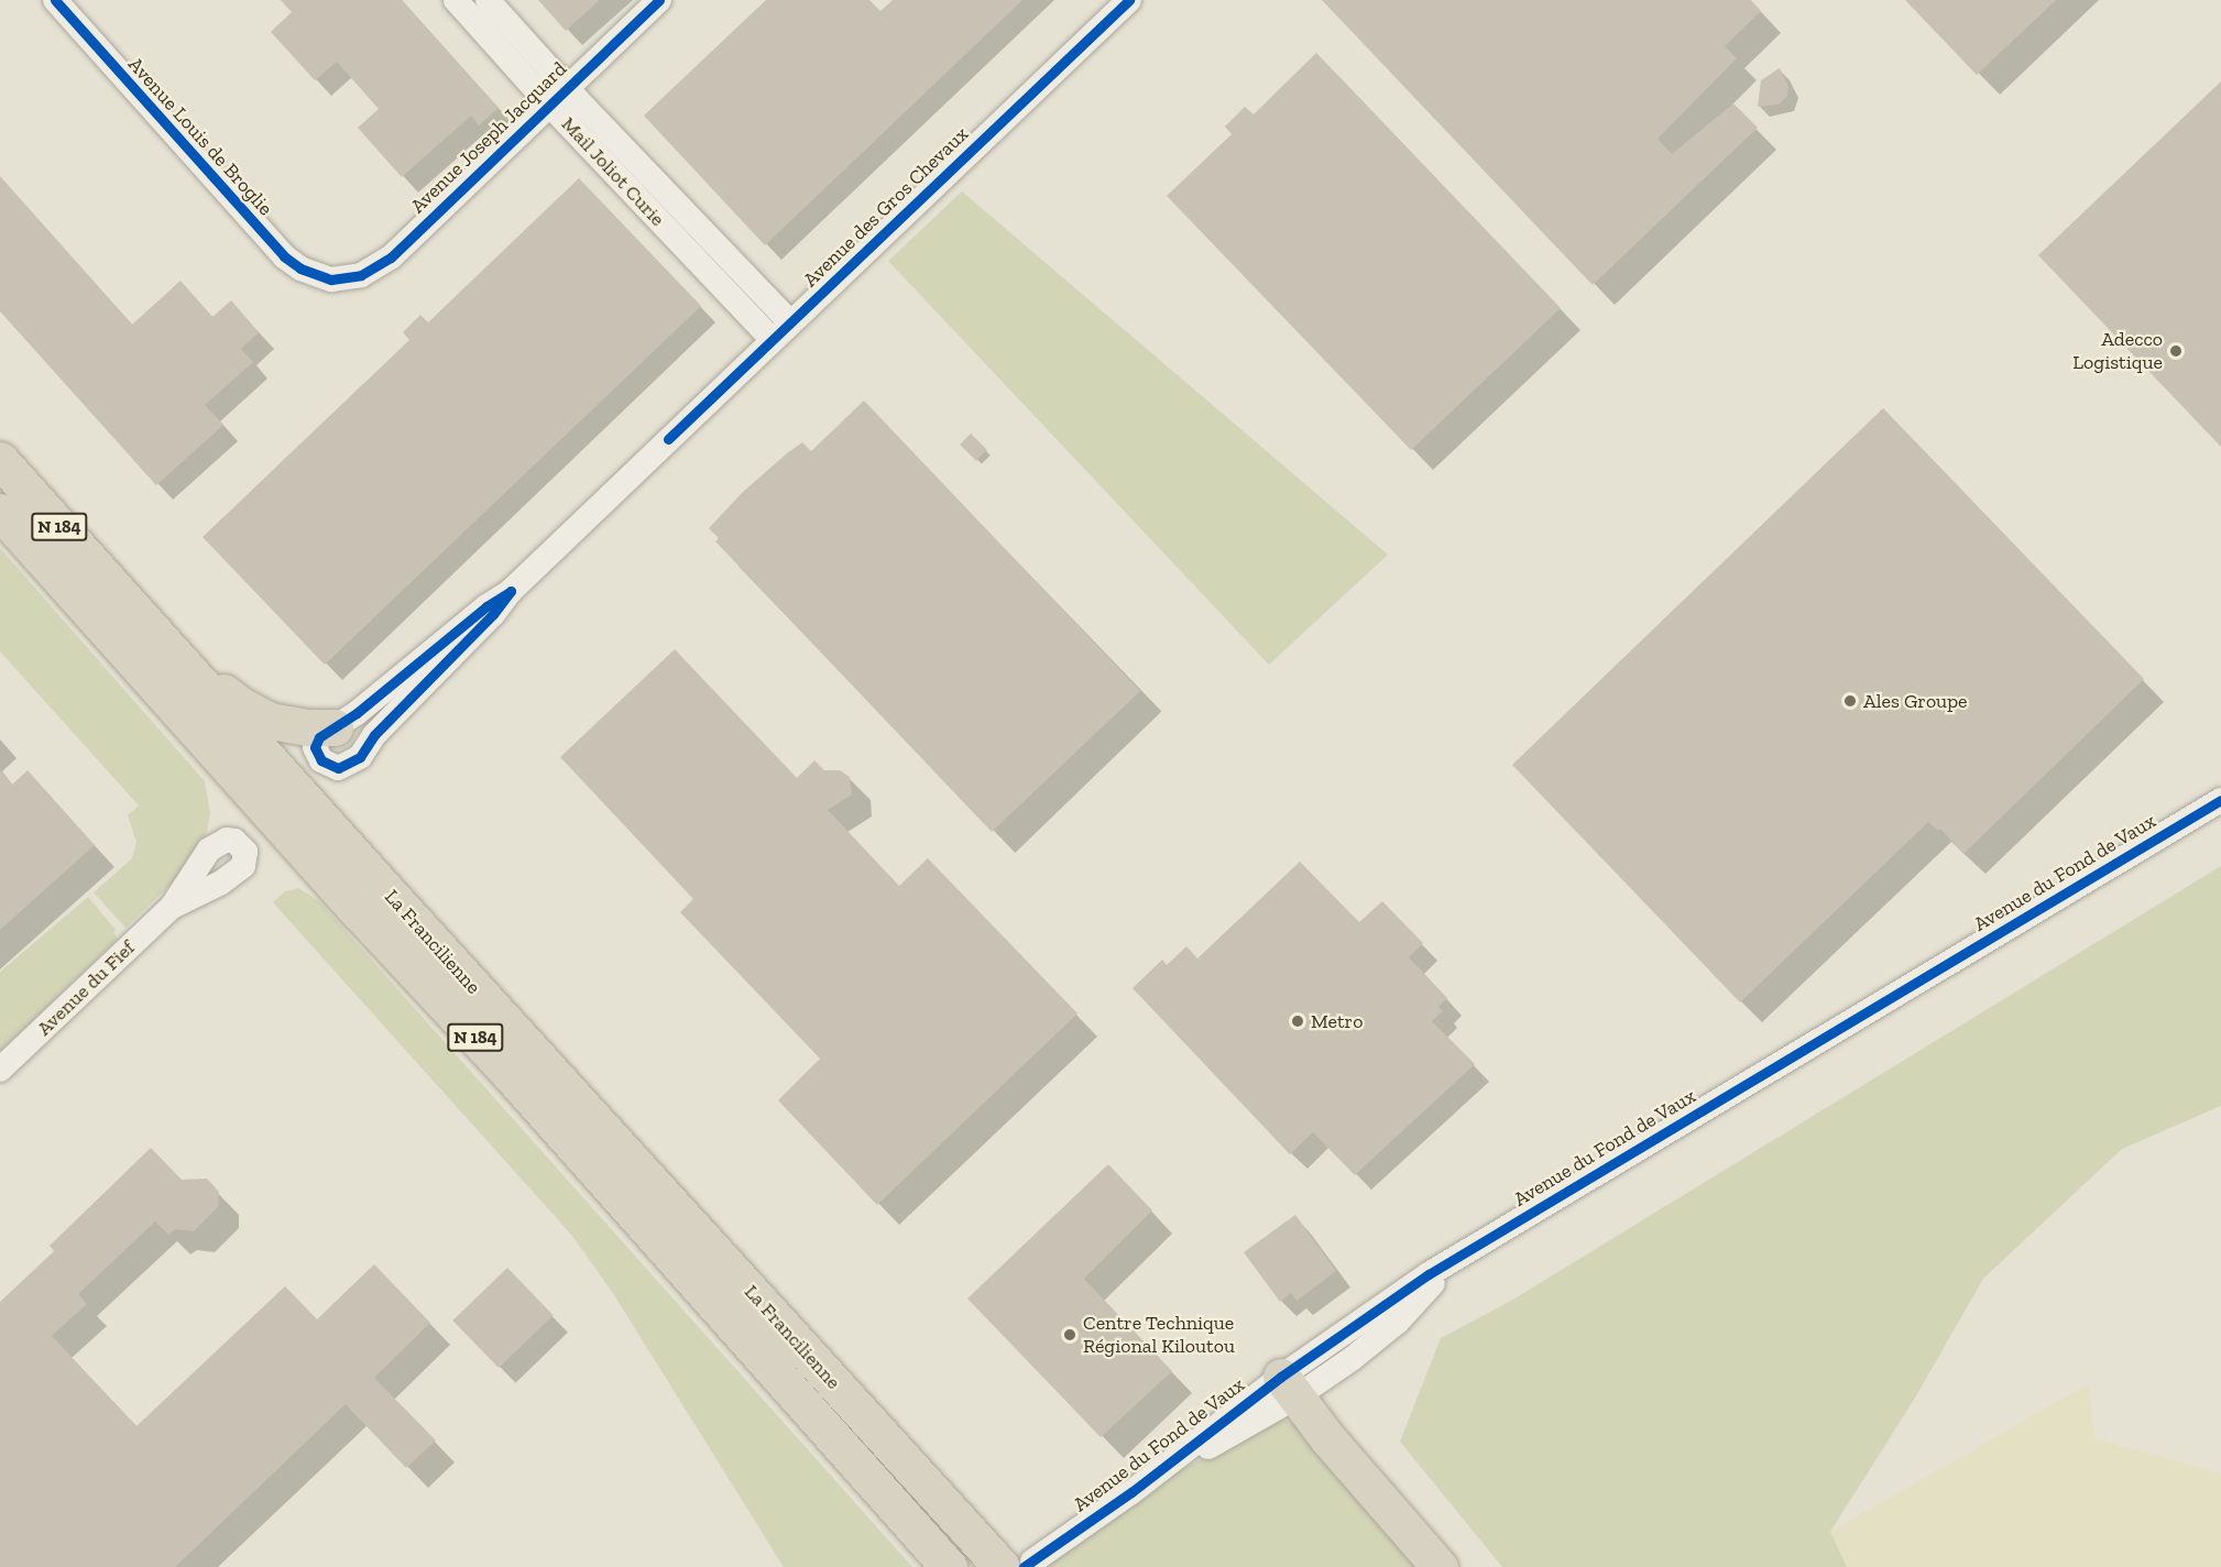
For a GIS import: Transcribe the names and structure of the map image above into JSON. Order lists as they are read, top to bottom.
{
  "streets": {
    "highway": ["N 184", "La Francilienne"],
    "street": [
      "Avenue Louis de Broglie",
      "Avenue Joseph Jacquard",
      "Mail Joliot Curie",
      "Avenue des Gros Chevaux",
      "Avenue du Fond de Vaux",
      "Avenue du Fief"
    ]
  },
  "crossings": [
    ["Avenue Louis de Broglie", "Avenue Joseph Jacquard"],
    ["Avenue Joseph Jacquard", "Mail Joliot Curie"],
    ["Mail Joliot Curie", "Avenue des Gros Chevaux"],
    ["Avenue du Fond de Vaux", "La Francilienne"]
  ],
  "places": [
    "Adecco Logistique",
    "Ales Groupe",
    "Metro",
    "Centre Technique Régional Kiloutou"
  ]
}
